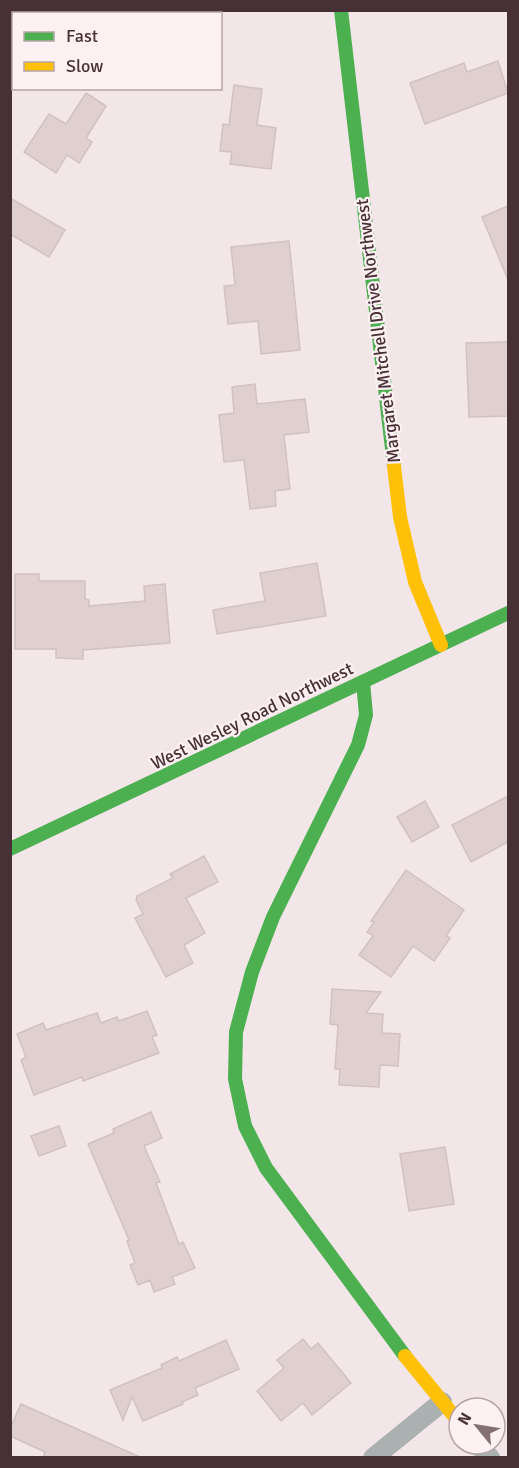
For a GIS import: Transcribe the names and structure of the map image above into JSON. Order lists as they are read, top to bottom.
{
  "streets": {
    "street": ["Margaret Mitchell Drive Northwest", "West Wesley Road Northwest"]
  },
  "crossings": [
    ["Margaret Mitchell Drive Northwest", "West Wesley Road Northwest"]
  ],
  "legend": ["Fast", "Slow"],
  "north": "top left"
}
